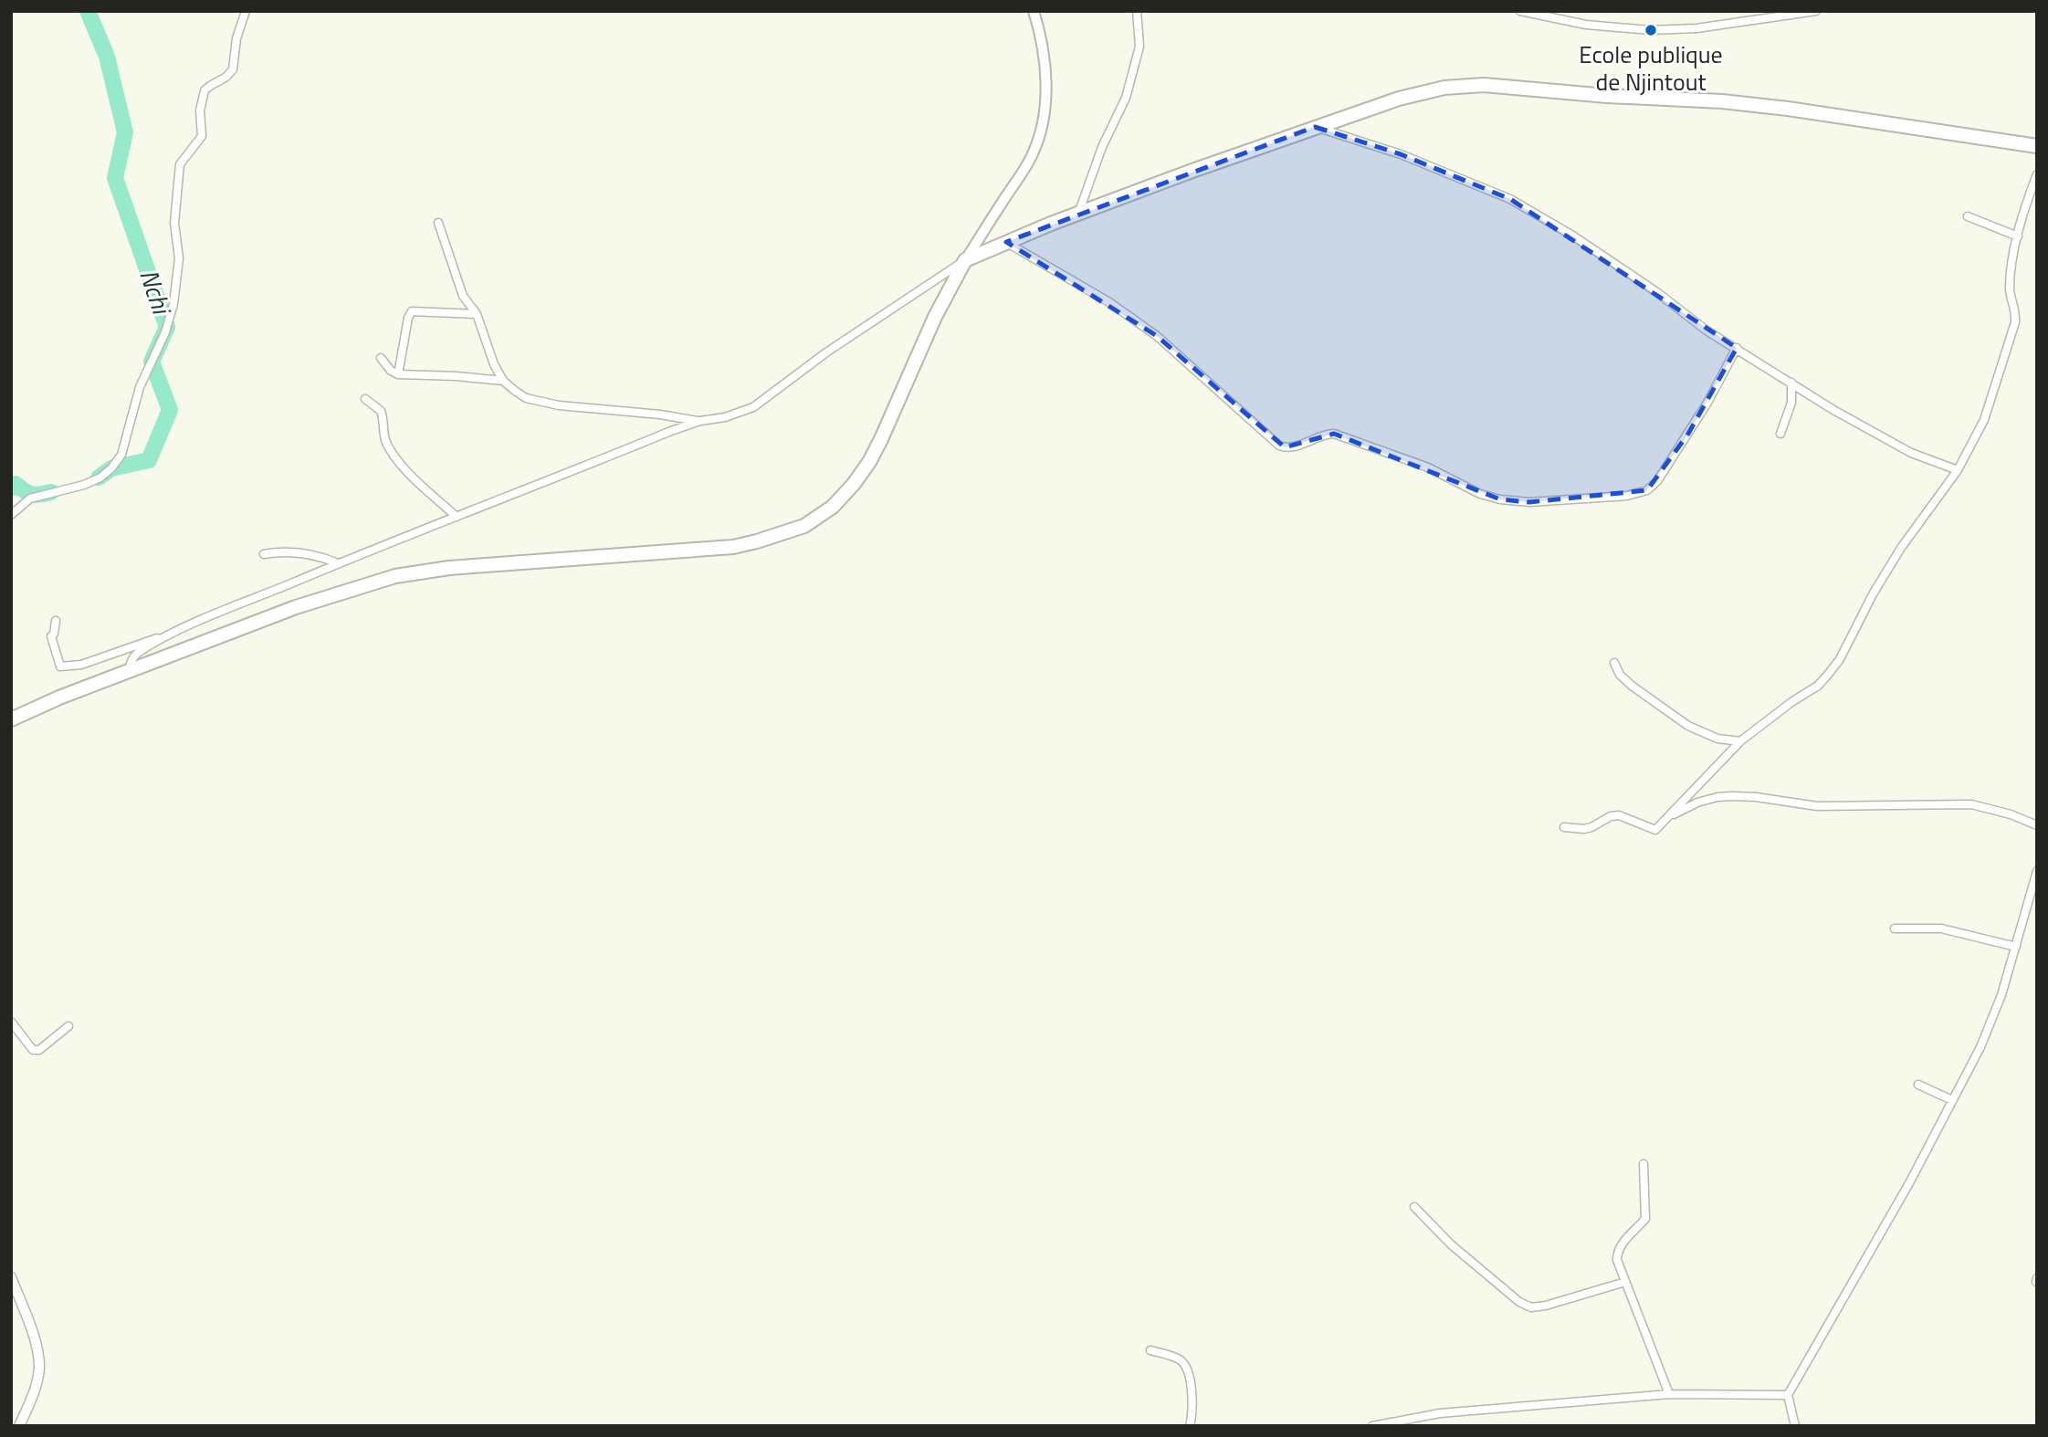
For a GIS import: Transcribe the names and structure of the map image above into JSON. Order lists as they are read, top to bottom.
{
  "water": ["Nchi"],
  "places": ["Ecole publique de Njintout"]
}
